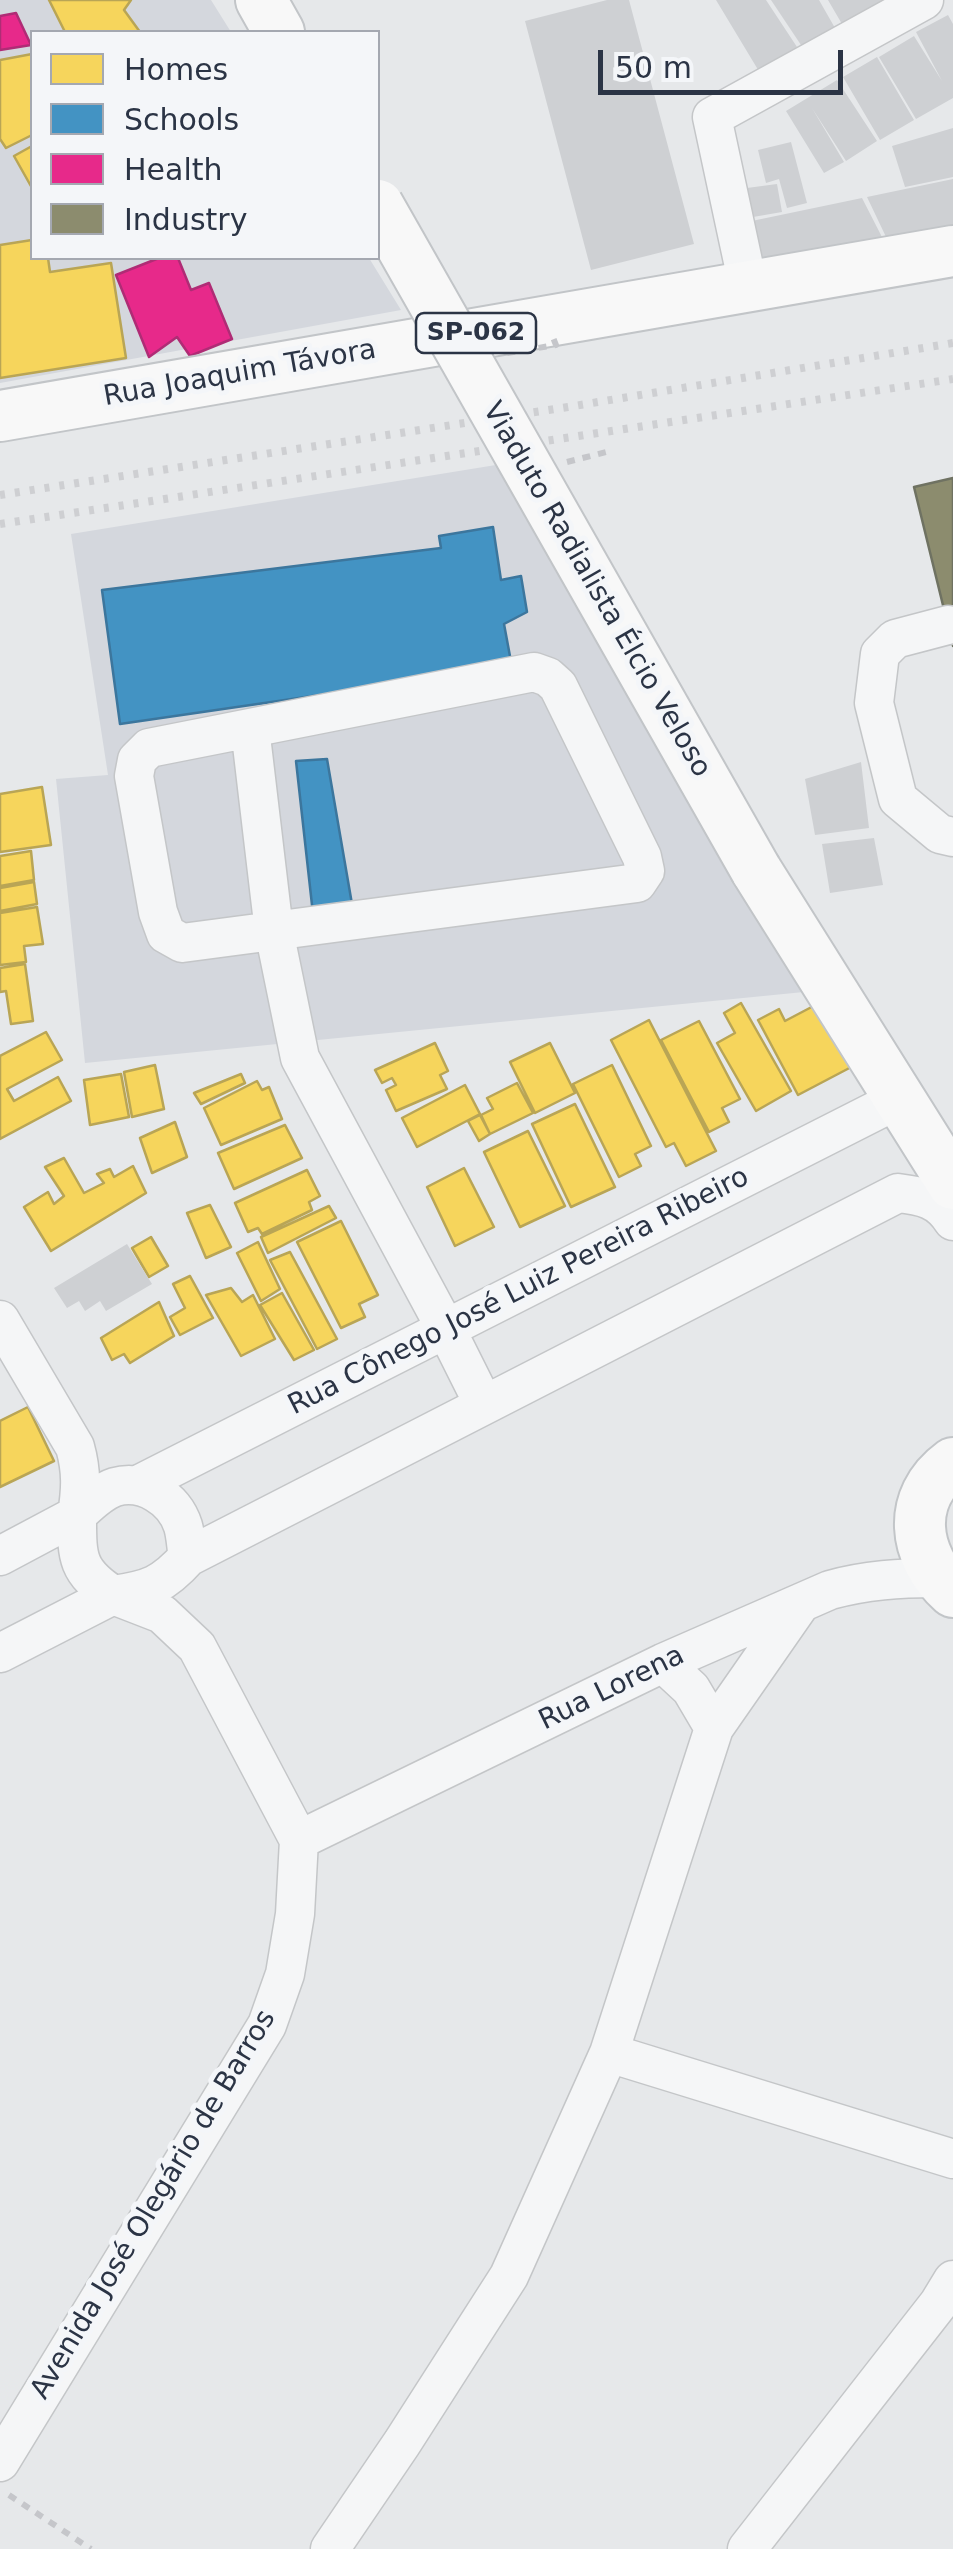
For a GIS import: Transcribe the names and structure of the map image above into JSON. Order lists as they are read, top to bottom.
{
  "streets": {
    "main road": ["SP-062", "Rua Joaquim Távora", "Viaduto Radialista Élcio Veloso"],
    "street": ["Rua Cônego José Luiz Pereira Ribeiro", "Rua Lorena", "Avenida José Olegário de Barros"]
  },
  "crossings": [
    ["Viaduto Radialista Élcio Veloso", "Rua Cônego José Luiz Pereira Ribeiro"],
    ["Rua Cônego José Luiz Pereira Ribeiro", "Avenida José Olegário de Barros"],
    ["Rua Lorena", "Avenida José Olegário de Barros"]
  ],
  "legend": [
    "Homes",
    "Schools",
    "Health",
    "Industry"
  ],
  "scale_bar": "50 m"
}
